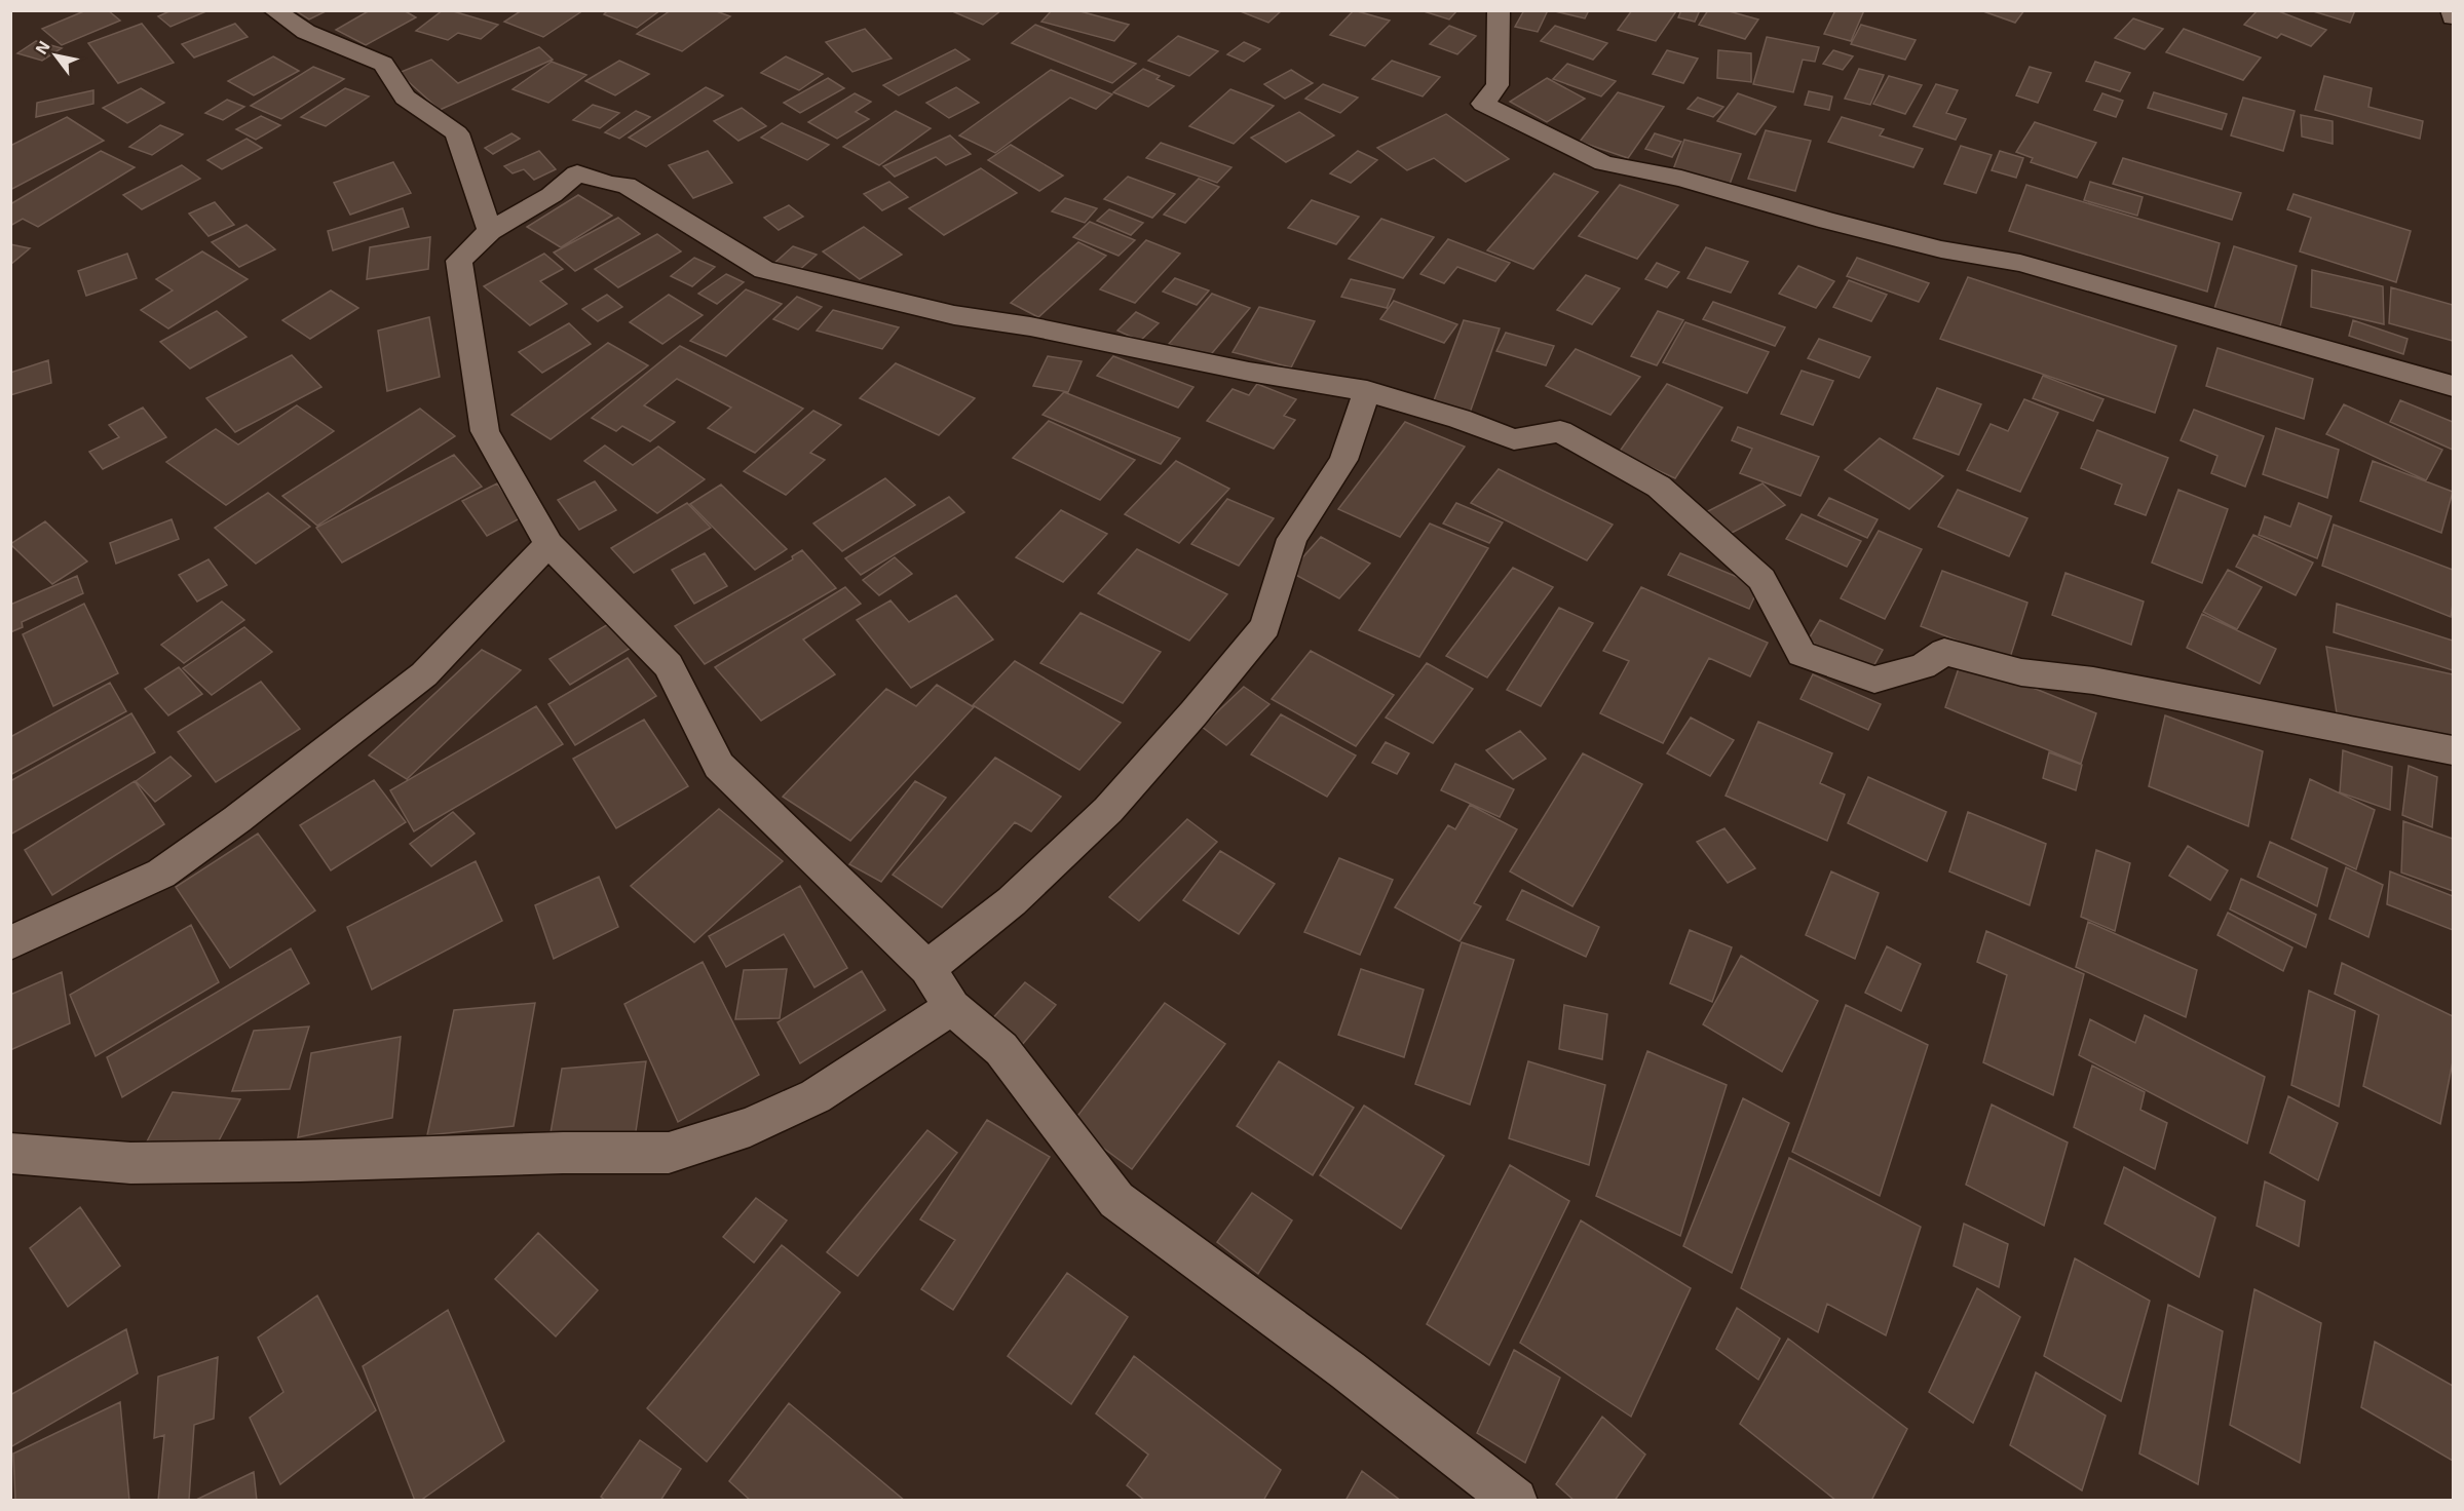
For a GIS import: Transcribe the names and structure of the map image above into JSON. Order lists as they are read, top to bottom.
{
  "north": "top left"
}
